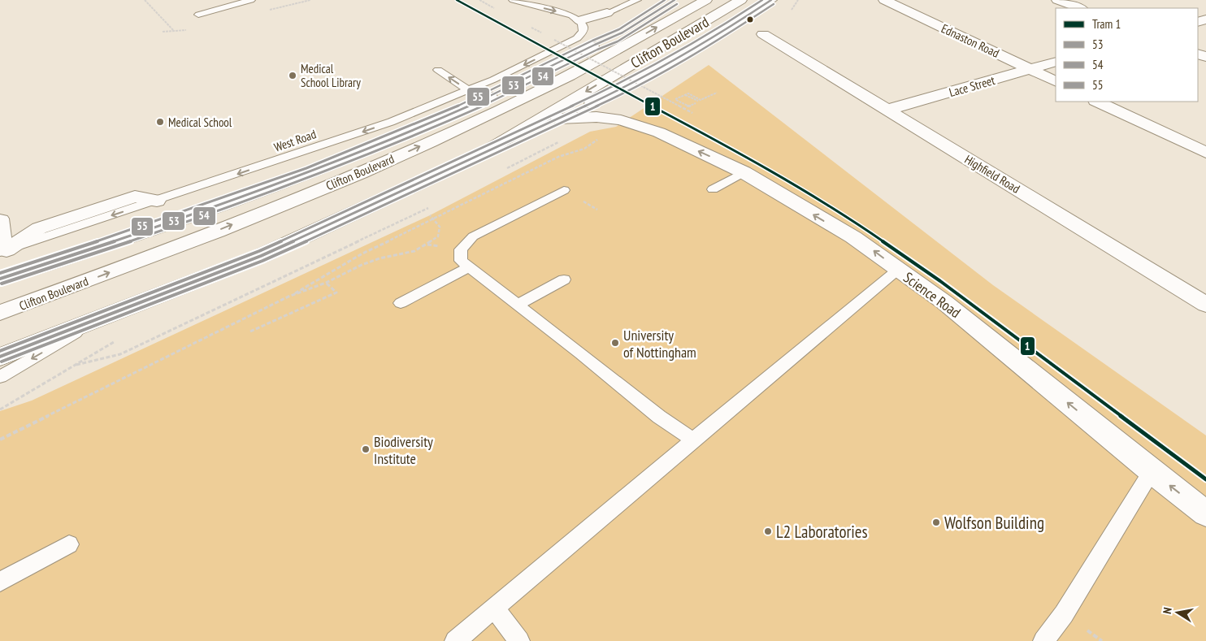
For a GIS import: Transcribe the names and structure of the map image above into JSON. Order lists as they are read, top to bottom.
{
  "streets": {
    "main road": [
      "Ednaston Road",
      "Clifton Boulevard",
      "Lace Street",
      "Highfield Road",
      "Science Road"
    ],
    "lane": ["West Road"]
  },
  "crossings": [
    ["Ednaston Road", "Lace Street"],
    ["Lace Street", "Highfield Road"]
  ],
  "one_way": ["West Road", "Science Road"],
  "places": [
    "Medical School Library",
    "Medical School",
    "University of Nottingham",
    "Biodiversity Institute",
    "Wolfson Building",
    "L2 Laboratories"
  ],
  "lines": [
    "tram line 1",
    "transit line 53",
    "transit line 55",
    "transit line 54"
  ],
  "legend": [
    "Tram 1",
    "53",
    "54",
    "55"
  ],
  "north": "left"
}
